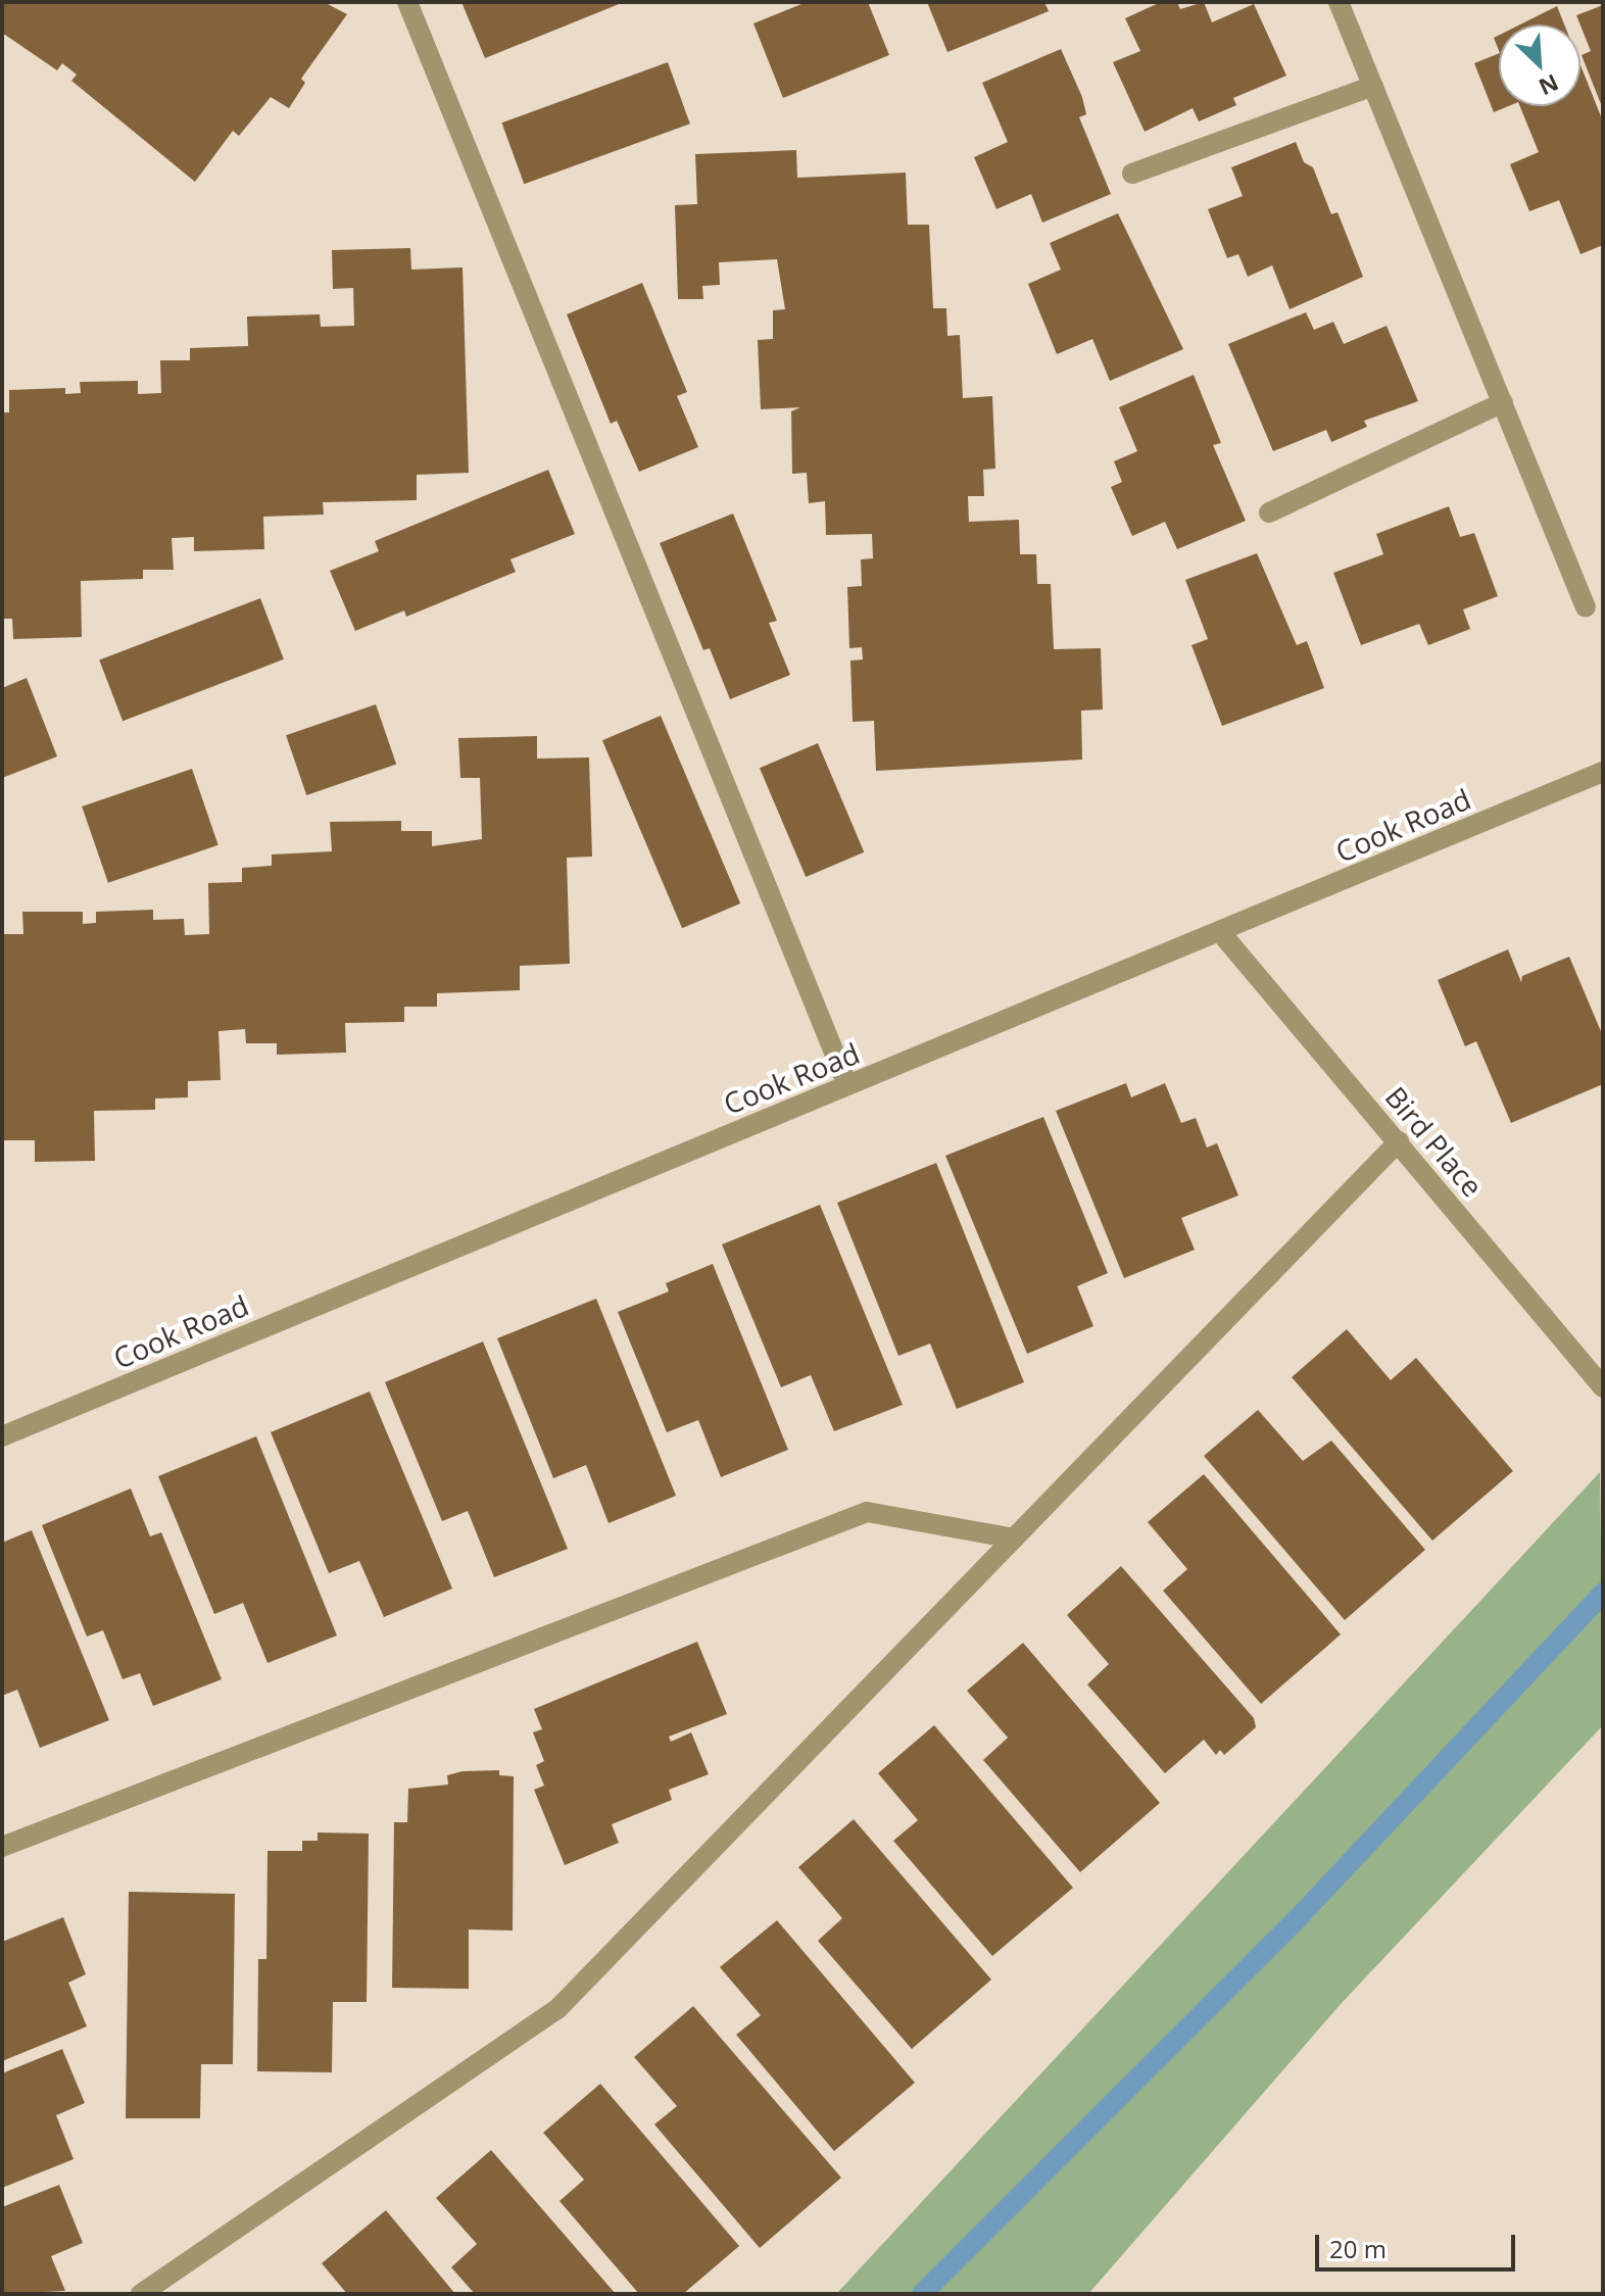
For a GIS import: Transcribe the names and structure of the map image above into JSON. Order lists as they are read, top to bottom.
{
  "streets": {
    "street": ["Cook Road", "Bird Place"]
  },
  "crossings": [
    ["Cook Road", "Bird Place"]
  ],
  "scale_bar": "20 m",
  "north": "bottom right"
}
